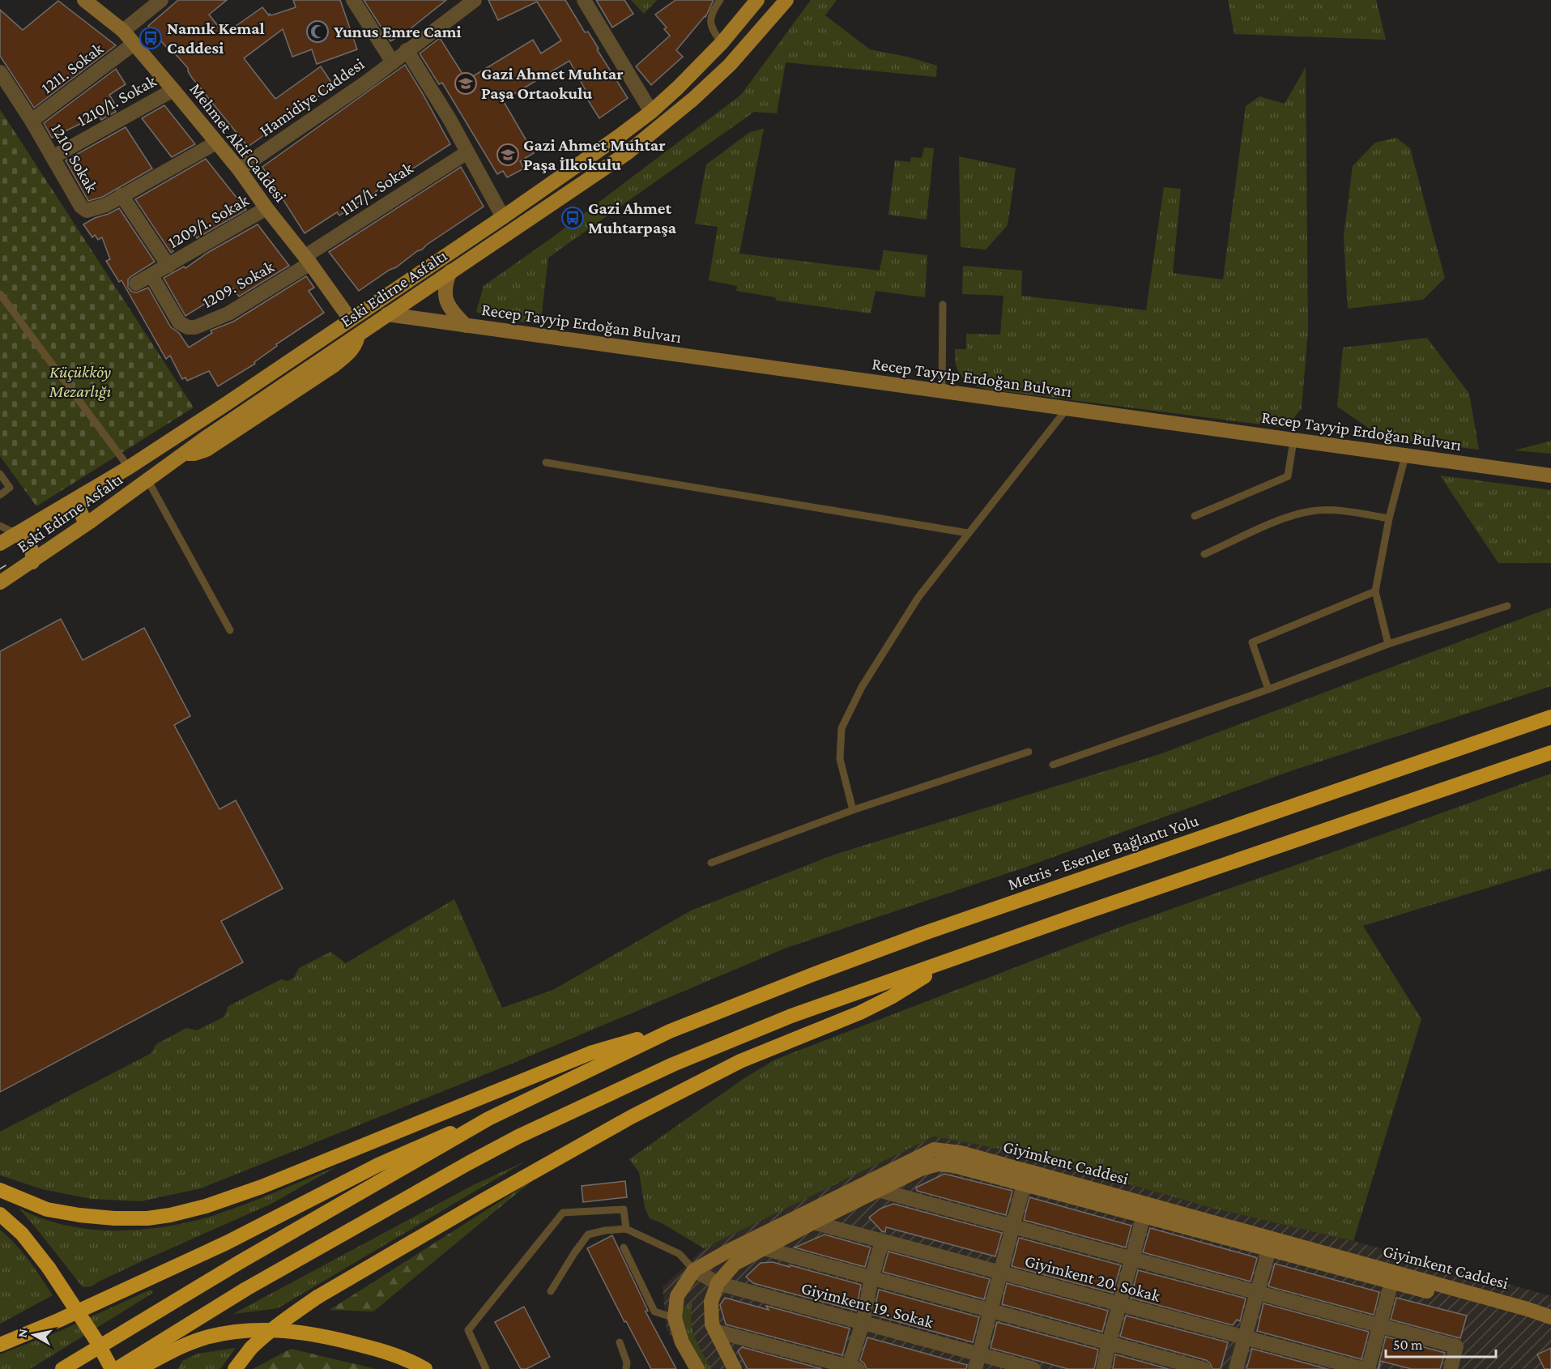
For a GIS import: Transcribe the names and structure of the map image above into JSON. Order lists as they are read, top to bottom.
{
  "streets": {
    "highway": ["Metris - Esenler Bağlantı Yolu"],
    "main road": ["Eski Edirne Asfaltı"],
    "street": [
      "1211. Sokak",
      "Hamidiye Caddesi",
      "1210/1. Sokak",
      "Mehmet Akif Caddesi",
      "1210. Sokak",
      "1117/1. Sokak",
      "1209/1. Sokak",
      "1209. Sokak",
      "Recep Tayyip Erdoğan Bulvarı",
      "Giyimkent Caddesi",
      "Giyimkent 20. Sokak",
      "Giyimkent 19. Sokak"
    ]
  },
  "crossings": [
    ["1211. Sokak", "Mehmet Akif Caddesi"],
    ["1211. Sokak", "1210. Sokak"],
    ["Hamidiye Caddesi", "Mehmet Akif Caddesi"],
    ["1210/1. Sokak", "Mehmet Akif Caddesi"],
    ["1210/1. Sokak", "1210. Sokak"],
    ["Mehmet Akif Caddesi", "1210. Sokak"],
    ["Mehmet Akif Caddesi", "1117/1. Sokak"],
    ["Mehmet Akif Caddesi", "1209/1. Sokak"],
    ["Mehmet Akif Caddesi", "1209. Sokak"],
    ["Mehmet Akif Caddesi", "Eski Edirne Asfaltı"],
    ["1210. Sokak", "1209/1. Sokak"],
    ["1117/1. Sokak", "1209. Sokak"],
    ["1209/1. Sokak", "1209. Sokak"],
    ["Eski Edirne Asfaltı", "Recep Tayyip Erdoğan Bulvarı"],
    ["Giyimkent Caddesi", "Giyimkent 20. Sokak"],
    ["Giyimkent Caddesi", "Giyimkent 19. Sokak"]
  ],
  "parks": ["Küçükköy Mezarlığı"],
  "places": {
    "mosque": ["Yunus Emre Cami"],
    "bus stop": ["Namık Kemal Caddesi", "Gazi Ahmet Muhtarpaşa"],
    "school or university": ["Gazi Ahmet Muhtar Paşa Ortaokulu", "Gazi Ahmet Muhtar Paşa İlkokulu"]
  },
  "scale_bar": "50 m",
  "north": "left"
}
